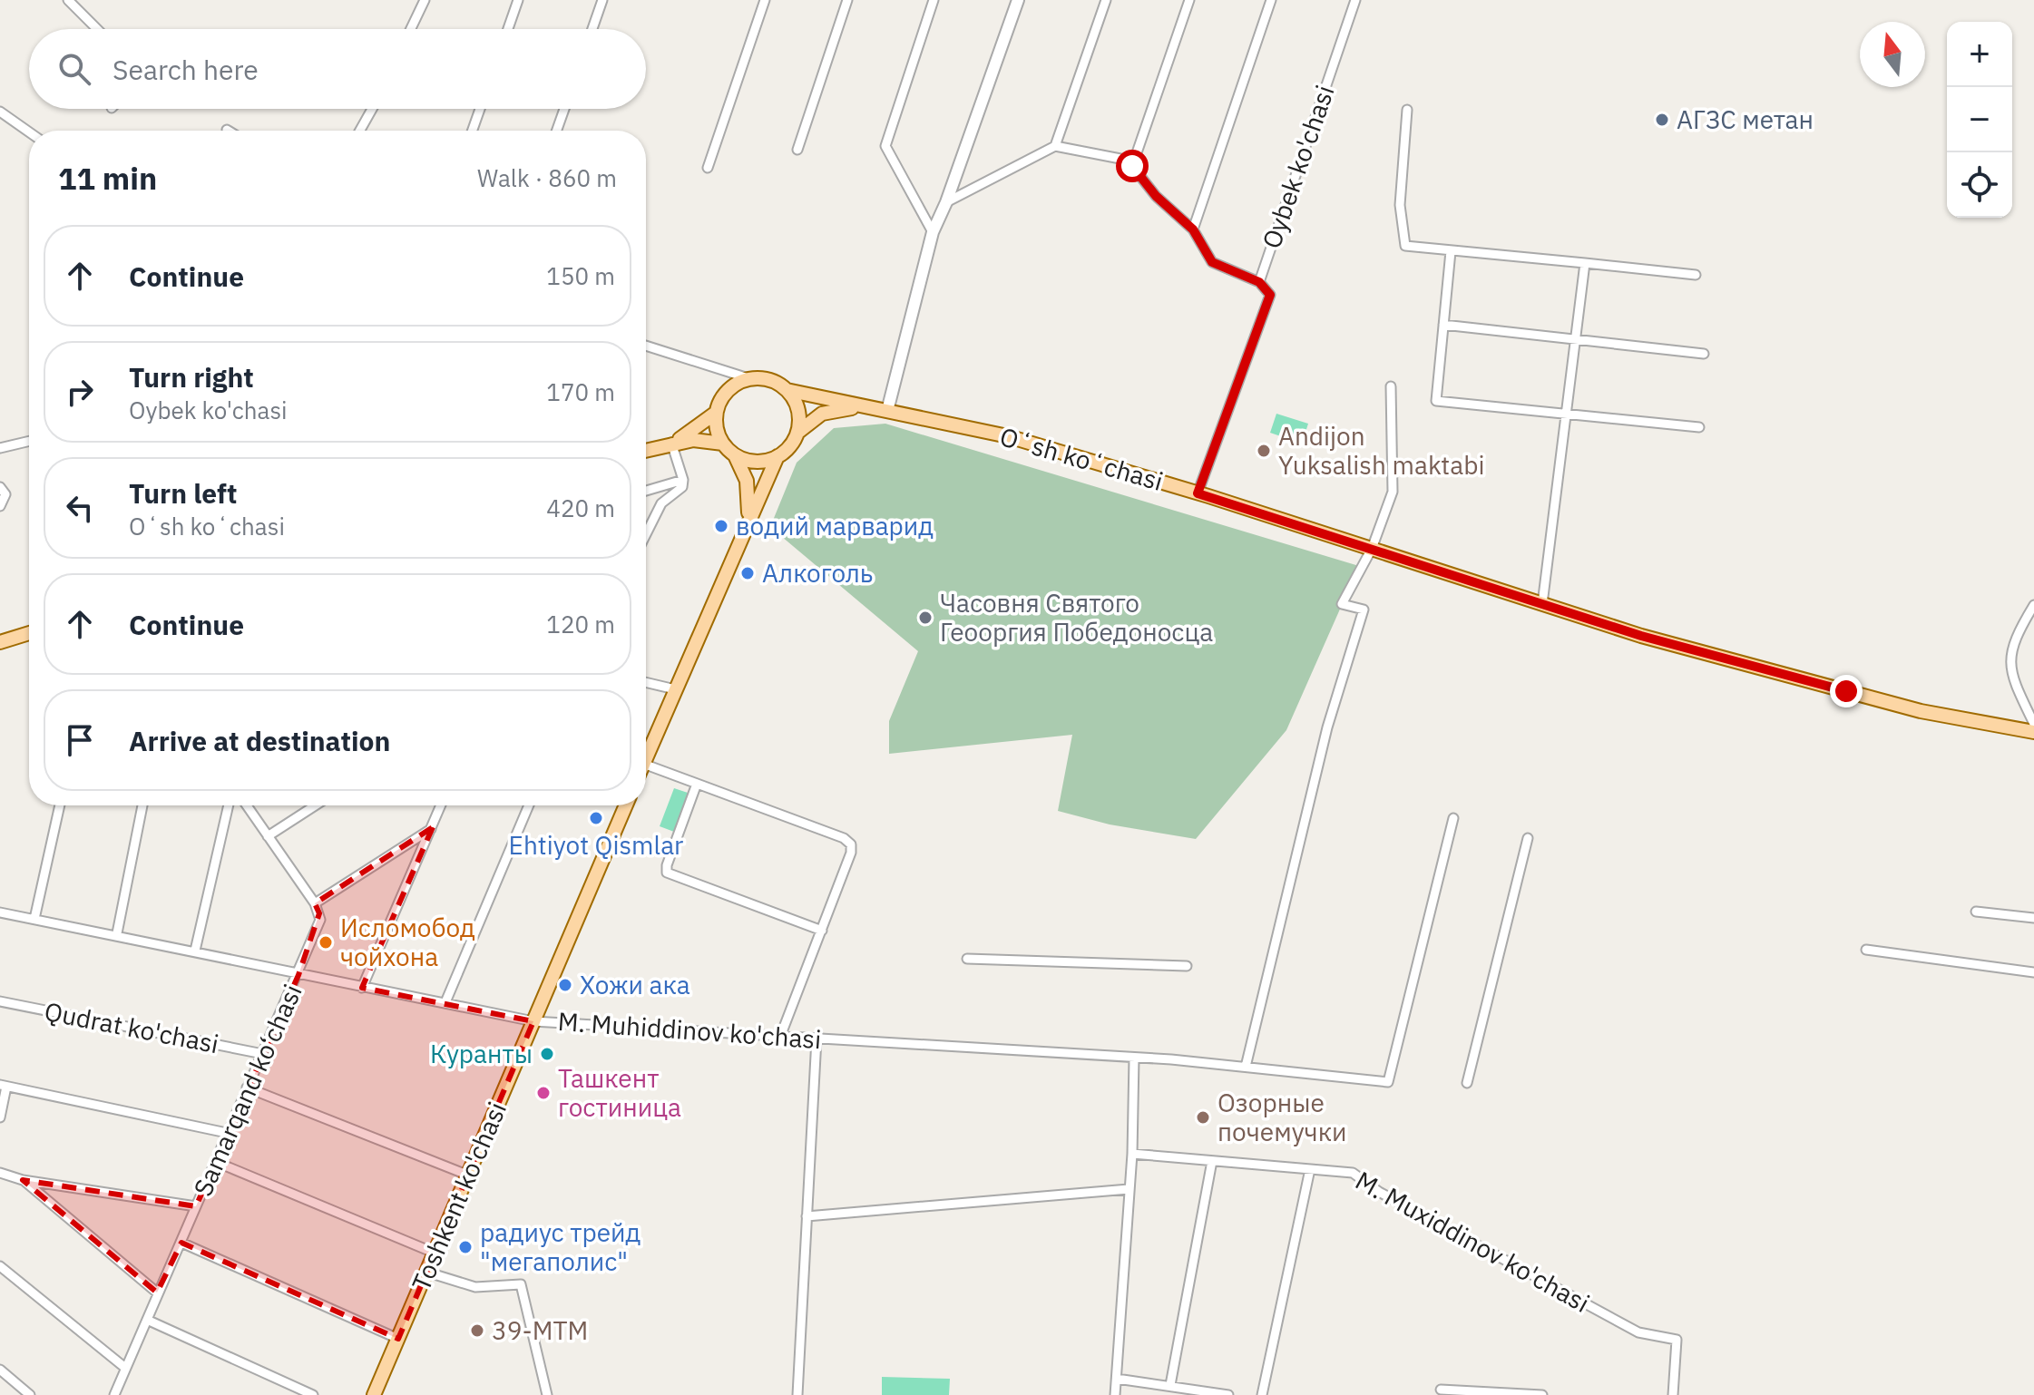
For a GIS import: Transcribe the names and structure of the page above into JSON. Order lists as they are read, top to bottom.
{
  "streets": {
    "main road": ["Oʻsh koʻchasi", "Toshkent ko'chasi"],
    "street": [
      "Oybek ko'chasi",
      "Qudrat ko'chasi",
      "M. Muhiddinov ko'chasi",
      "Samarqand ko‘chasi",
      "M. Muxiddinov ko'chasi"
    ]
  },
  "crossings": [
    ["Oybek ko'chasi", "Oʻsh koʻchasi"],
    ["Qudrat ko'chasi", "Samarqand ko‘chasi"],
    ["M. Muhiddinov ko'chasi", "Samarqand ko‘chasi"],
    ["M. Muhiddinov ko'chasi", "Toshkent ko'chasi"]
  ],
  "places": [
    "АГЗС метан",
    "Andijon Yuksalish maktabi",
    "водий марварид",
    "Алкоголь",
    "Часовня Святого Геооргия Победоносца",
    "Ehtiyot Qismlar",
    "Исломобод чойхона",
    "Хожи ака",
    "Куранты",
    "Ташкент гостиница",
    "Озорные почемучки",
    "радиус трейд \"мегаполис\"",
    "39-MTM"
  ],
  "north": "top",
  "page": {
    "map_buttons": ["+", "−"],
    "search": "Search here",
    "heading": ["11 min", "Walk · 860 m"],
    "list": [
      ["Continue", "150 m"],
      ["Turn right", "Oybek ko'chasi", "170 m"],
      ["Turn left", "Oʻsh koʻchasi", "420 m"],
      ["Continue", "120 m"],
      "Arrive at destination"
    ]
  }
}
